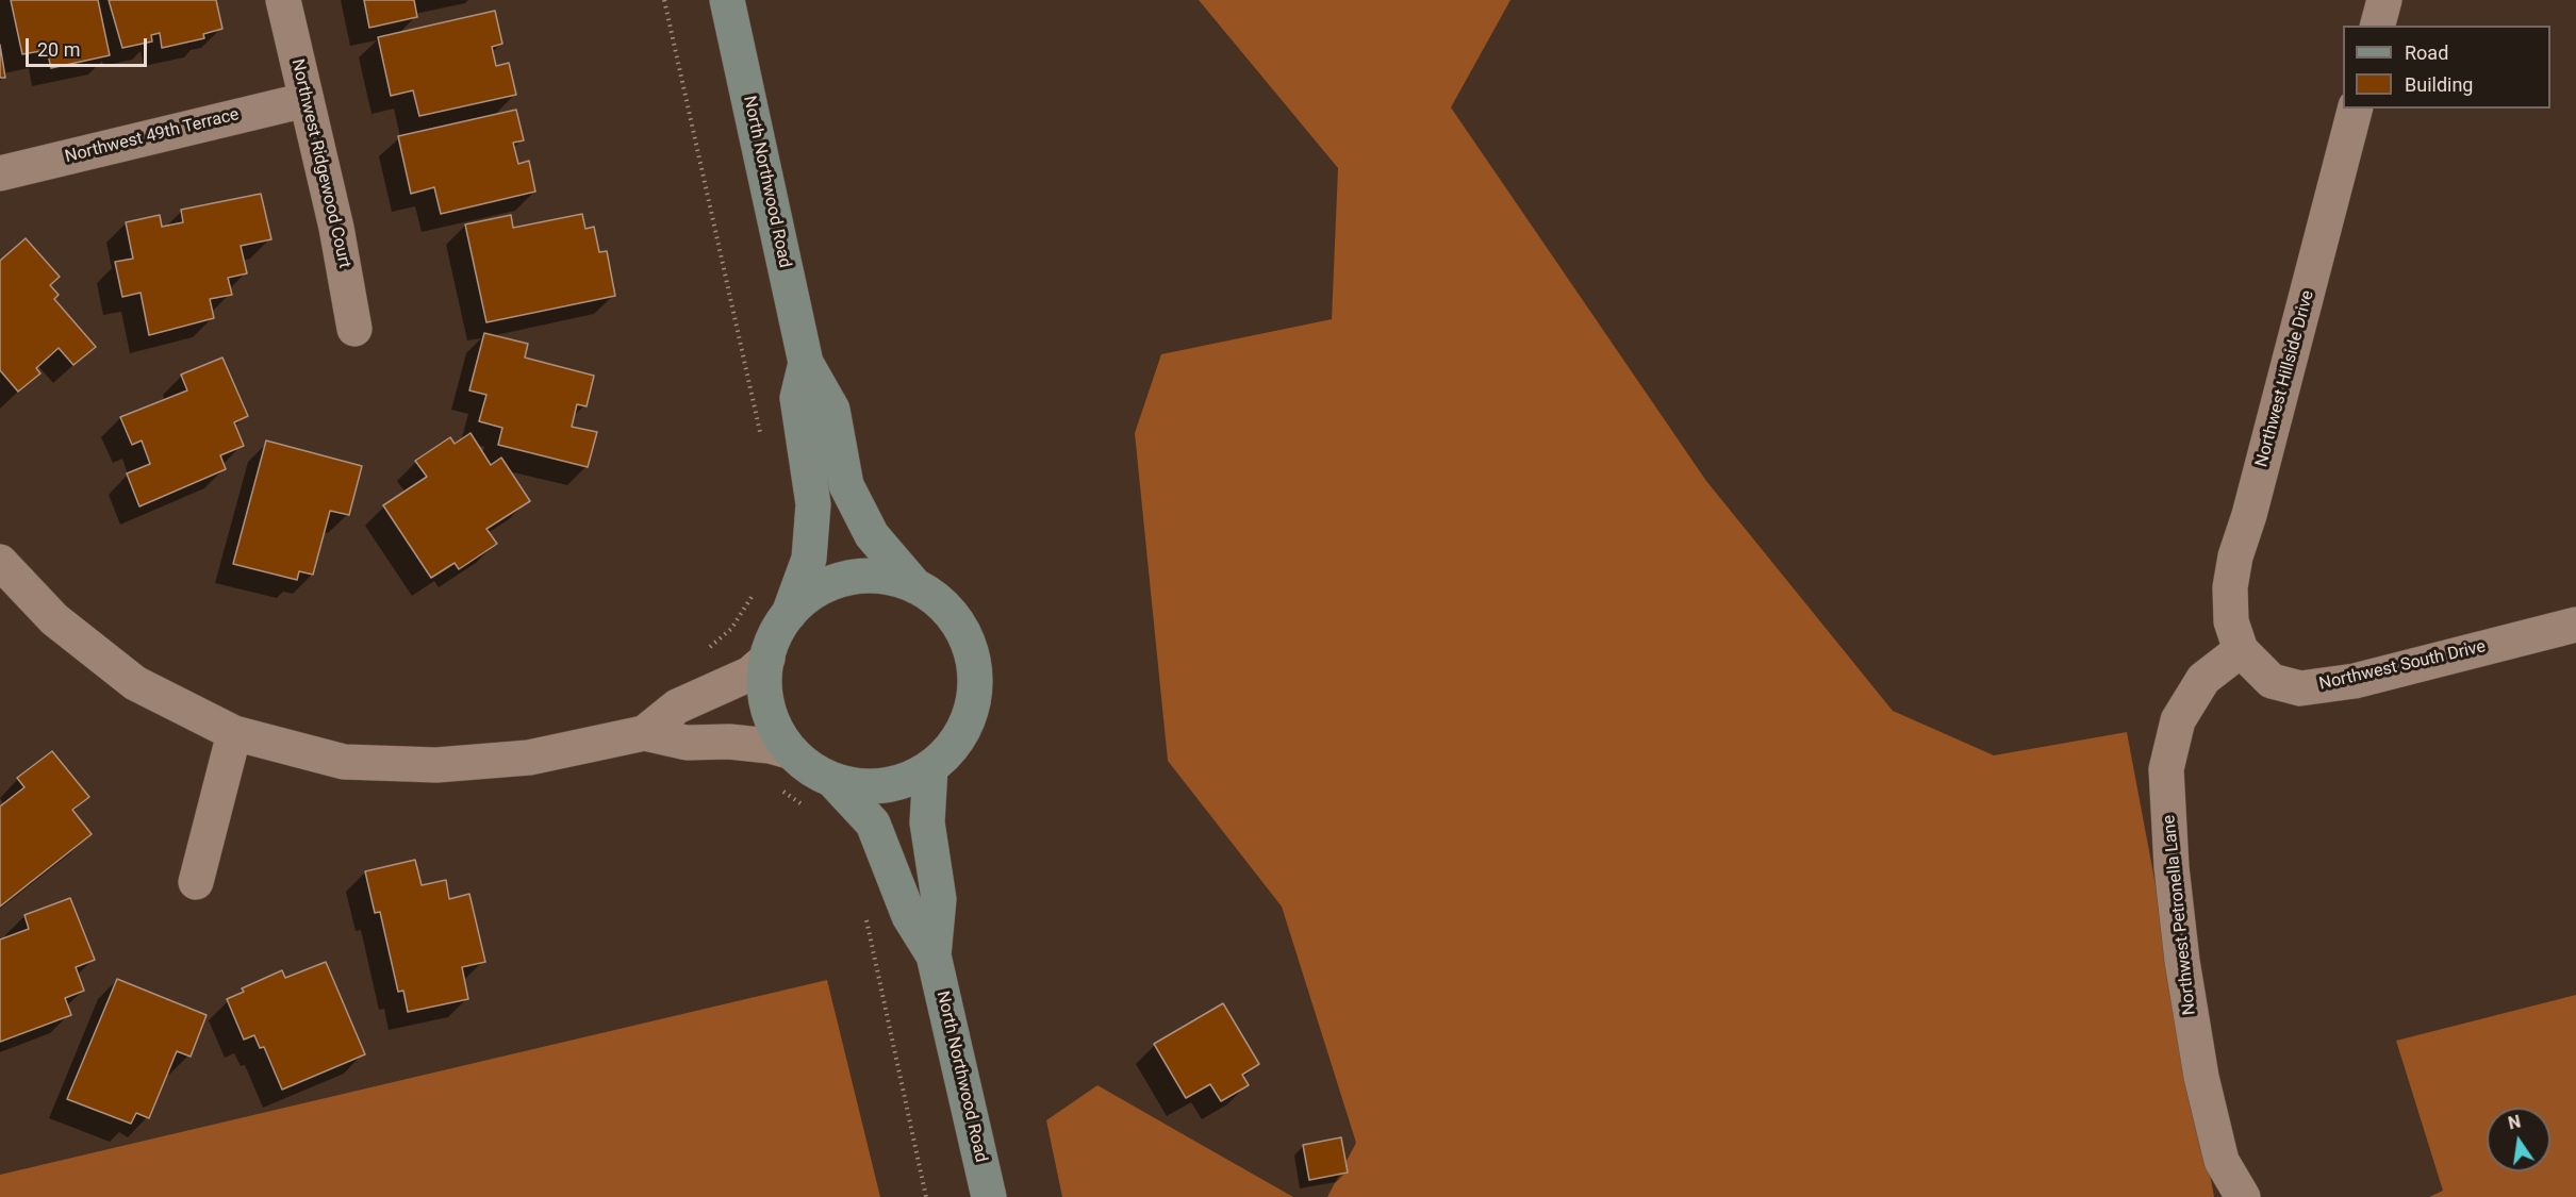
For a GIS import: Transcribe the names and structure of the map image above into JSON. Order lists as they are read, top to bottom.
{
  "streets": {
    "street": [
      "Northwest 49th Terrace",
      "Northwest Ridgewood Court",
      "North Northwood Road",
      "Northwest Hillside Drive",
      "Northwest South Drive",
      "Northwest Petronella Lane"
    ]
  },
  "crossings": [
    ["Northwest 49th Terrace", "Northwest Ridgewood Court"],
    ["Northwest Hillside Drive", "Northwest South Drive"],
    ["Northwest Hillside Drive", "Northwest Petronella Lane"],
    ["Northwest South Drive", "Northwest Petronella Lane"]
  ],
  "legend": ["Road", "Building"],
  "scale_bar": "20 m",
  "north": "top"
}
